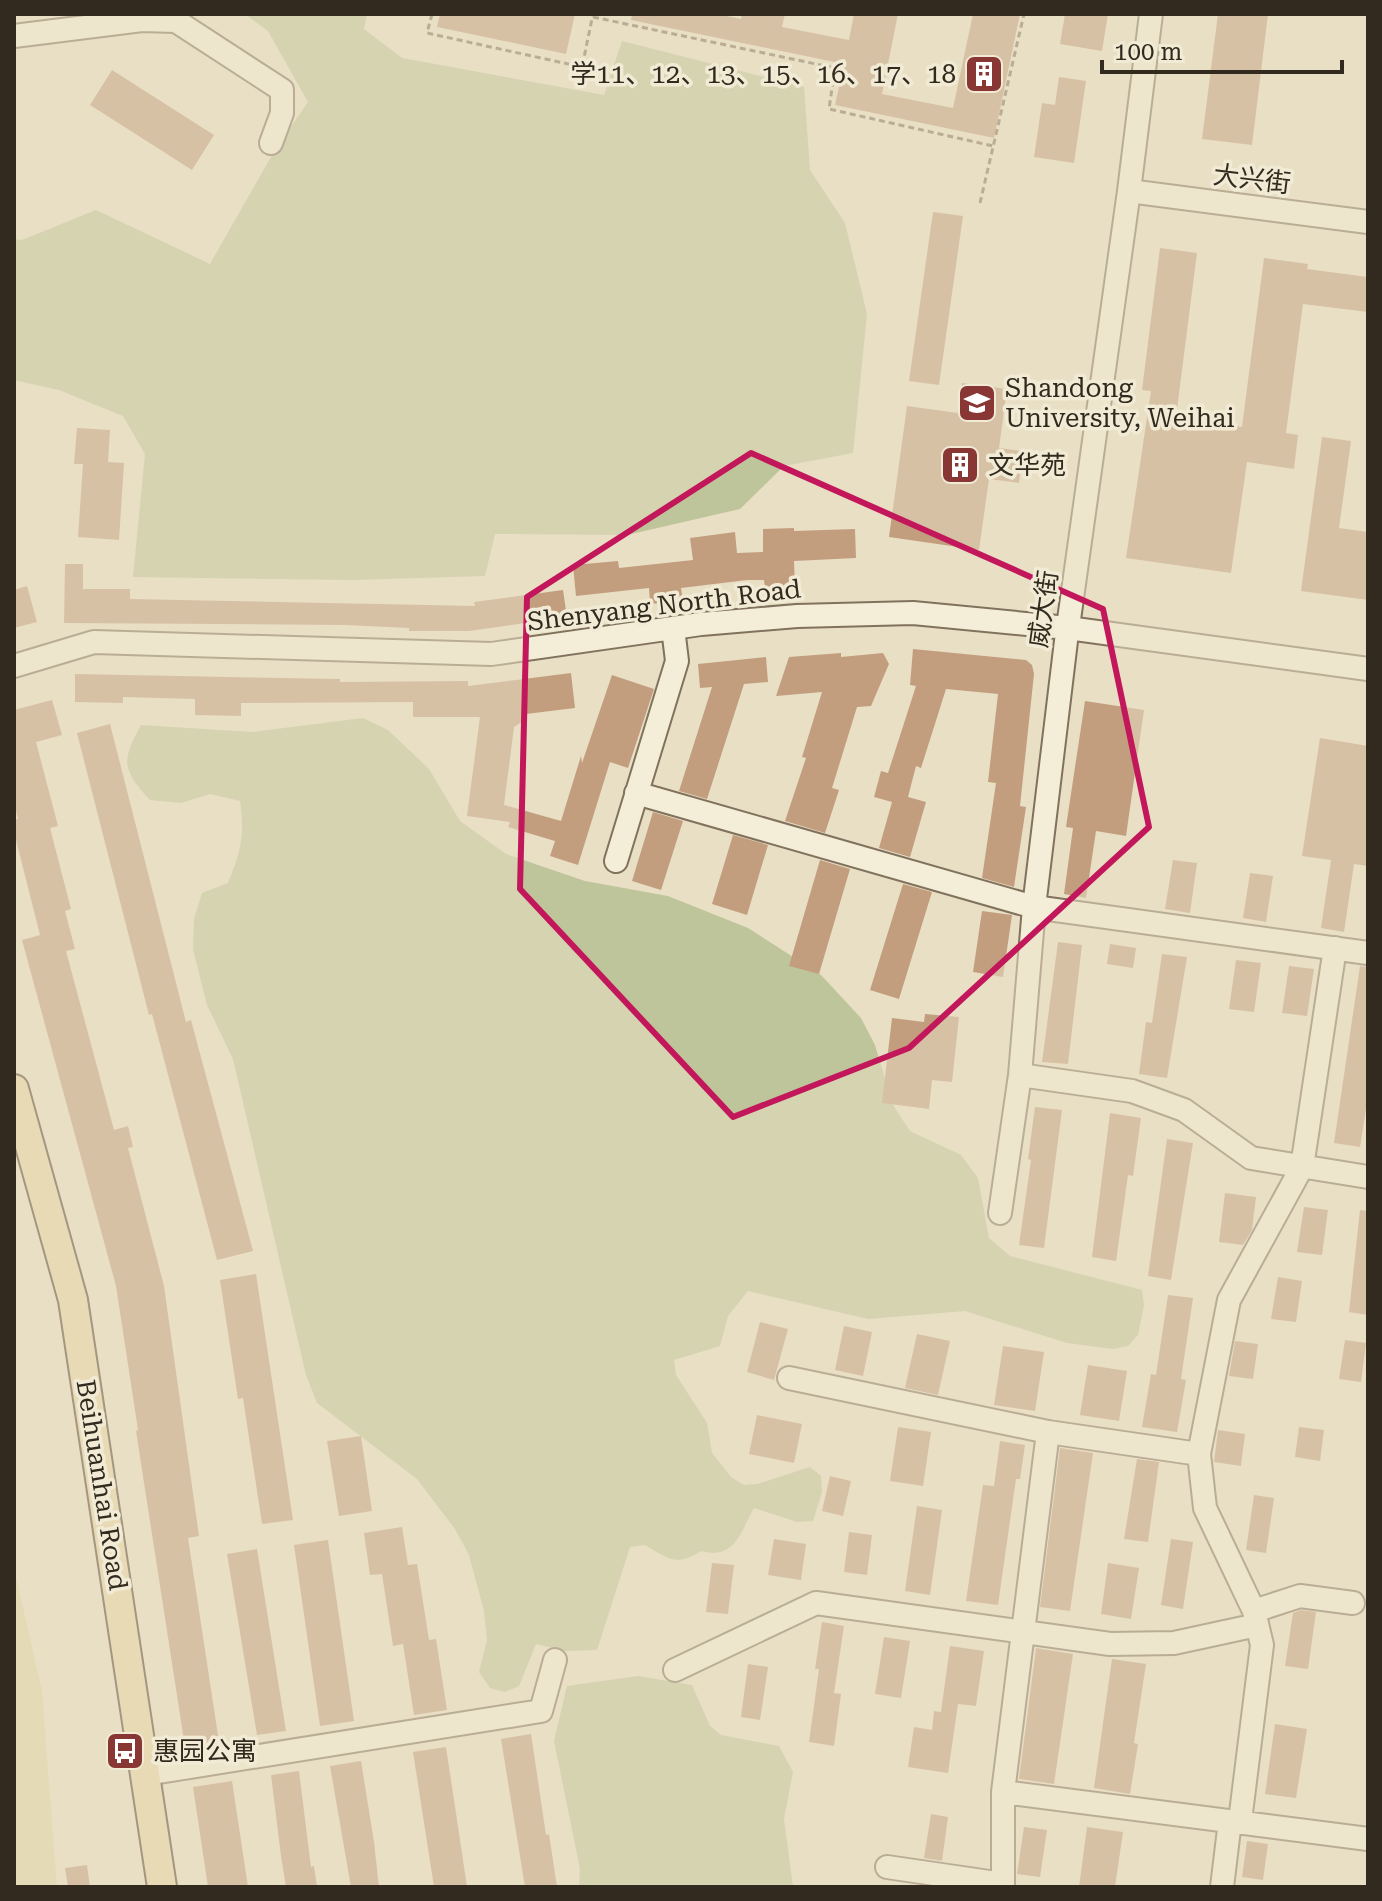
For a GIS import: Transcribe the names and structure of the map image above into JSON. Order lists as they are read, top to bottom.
{
  "streets": {
    "main road": ["Beihuanhai Road"],
    "street": ["大兴街", "Shenyang North Road", "威大街"]
  },
  "crossings": [
    ["大兴街", "威大街"],
    ["Shenyang North Road", "威大街"]
  ],
  "places": {
    "building": ["学11、12、13、15、16、17、18", "文华苑"],
    "school or university": ["Shandong University, Weihai"],
    "bus stop": ["惠园公寓"]
  },
  "scale_bar": "100 m"
}
